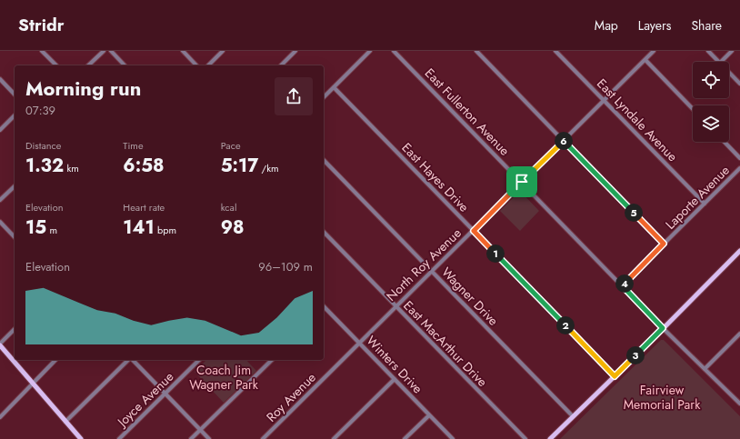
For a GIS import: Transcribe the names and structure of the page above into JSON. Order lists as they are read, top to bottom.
{
  "streets": {
    "street": [
      "East Fullerton Avenue",
      "East Lyndale Avenue",
      "East Hayes Drive",
      "Laporte Avenue",
      "North Roy Avenue",
      "Wagner Drive",
      "East MacArthur Drive",
      "Winters Drive",
      "Roy Avenue",
      "Joyce Avenue"
    ]
  },
  "crossings": [
    ["East Fullerton Avenue", "Laporte Avenue"],
    ["East Fullerton Avenue", "North Roy Avenue"],
    ["East Lyndale Avenue", "Laporte Avenue"],
    ["East Lyndale Avenue", "North Roy Avenue"],
    ["East Hayes Drive", "North Roy Avenue"],
    ["North Roy Avenue", "Wagner Drive"],
    ["North Roy Avenue", "East MacArthur Drive"],
    ["North Roy Avenue", "Roy Avenue"],
    ["Winters Drive", "Roy Avenue"]
  ],
  "parks": ["Coach Jim Wagner Park", "Fairview Memorial Park"],
  "page": {
    "header": "Stridr",
    "nav": ["Map", "Layers", "Share"],
    "heading": ["Morning run", "07:39"],
    "stats": [
      ["Distance", "1.32 km"],
      ["Time", "6:58"],
      ["Pace", "5:17 /km"],
      ["Elevation", "15 m"],
      ["Heart rate", "141 bpm"],
      ["kcal", "98"]
    ],
    "pins": [
      "6",
      "5",
      "1",
      "4",
      "2",
      "3"
    ],
    "chart": ["Elevation", "96–109 m"]
  }
}
